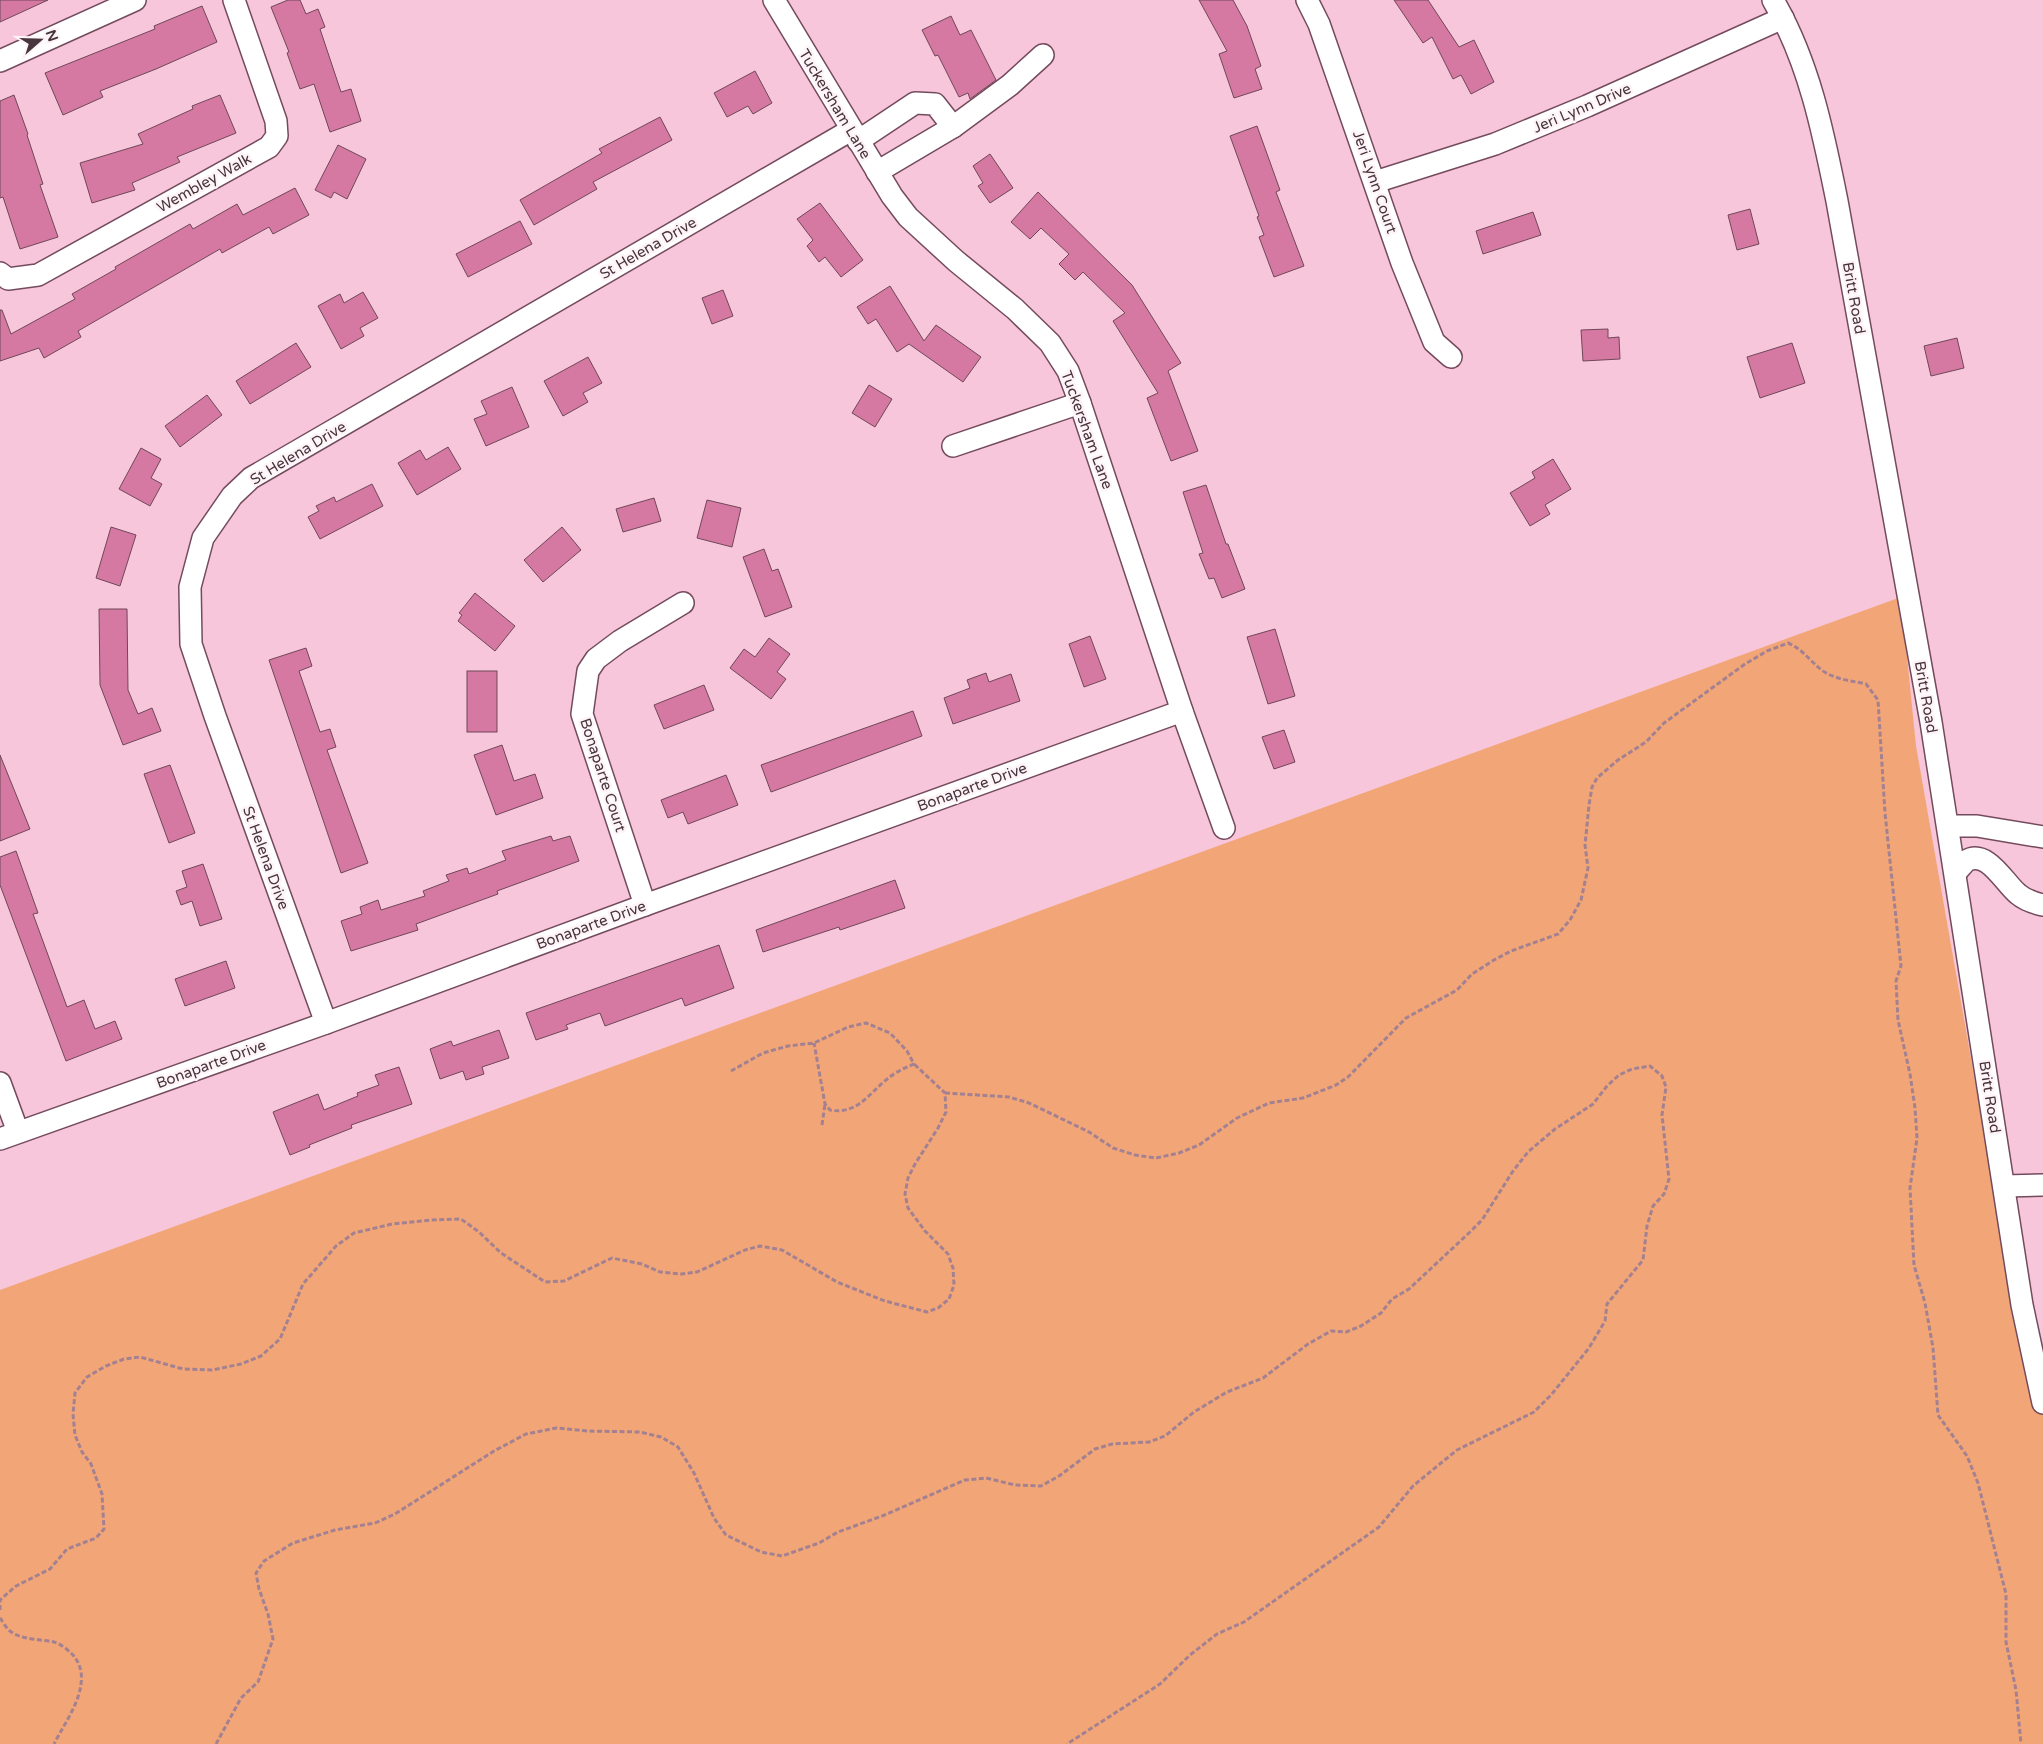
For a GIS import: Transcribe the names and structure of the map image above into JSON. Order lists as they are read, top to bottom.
{
  "streets": {
    "street": [
      "Tuckersham Lane",
      "Jeri Lynn Drive",
      "Jeri Lynn Court",
      "Wembley Walk",
      "St Helena Drive",
      "Britt Road",
      "Bonaparte Court",
      "Bonaparte Drive"
    ]
  },
  "crossings": [
    ["Tuckersham Lane", "St Helena Drive"],
    ["Tuckersham Lane", "Bonaparte Drive"],
    ["Jeri Lynn Drive", "Jeri Lynn Court"],
    ["Jeri Lynn Drive", "Britt Road"],
    ["St Helena Drive", "Bonaparte Drive"],
    ["Bonaparte Court", "Bonaparte Drive"]
  ],
  "north": "right"
}
